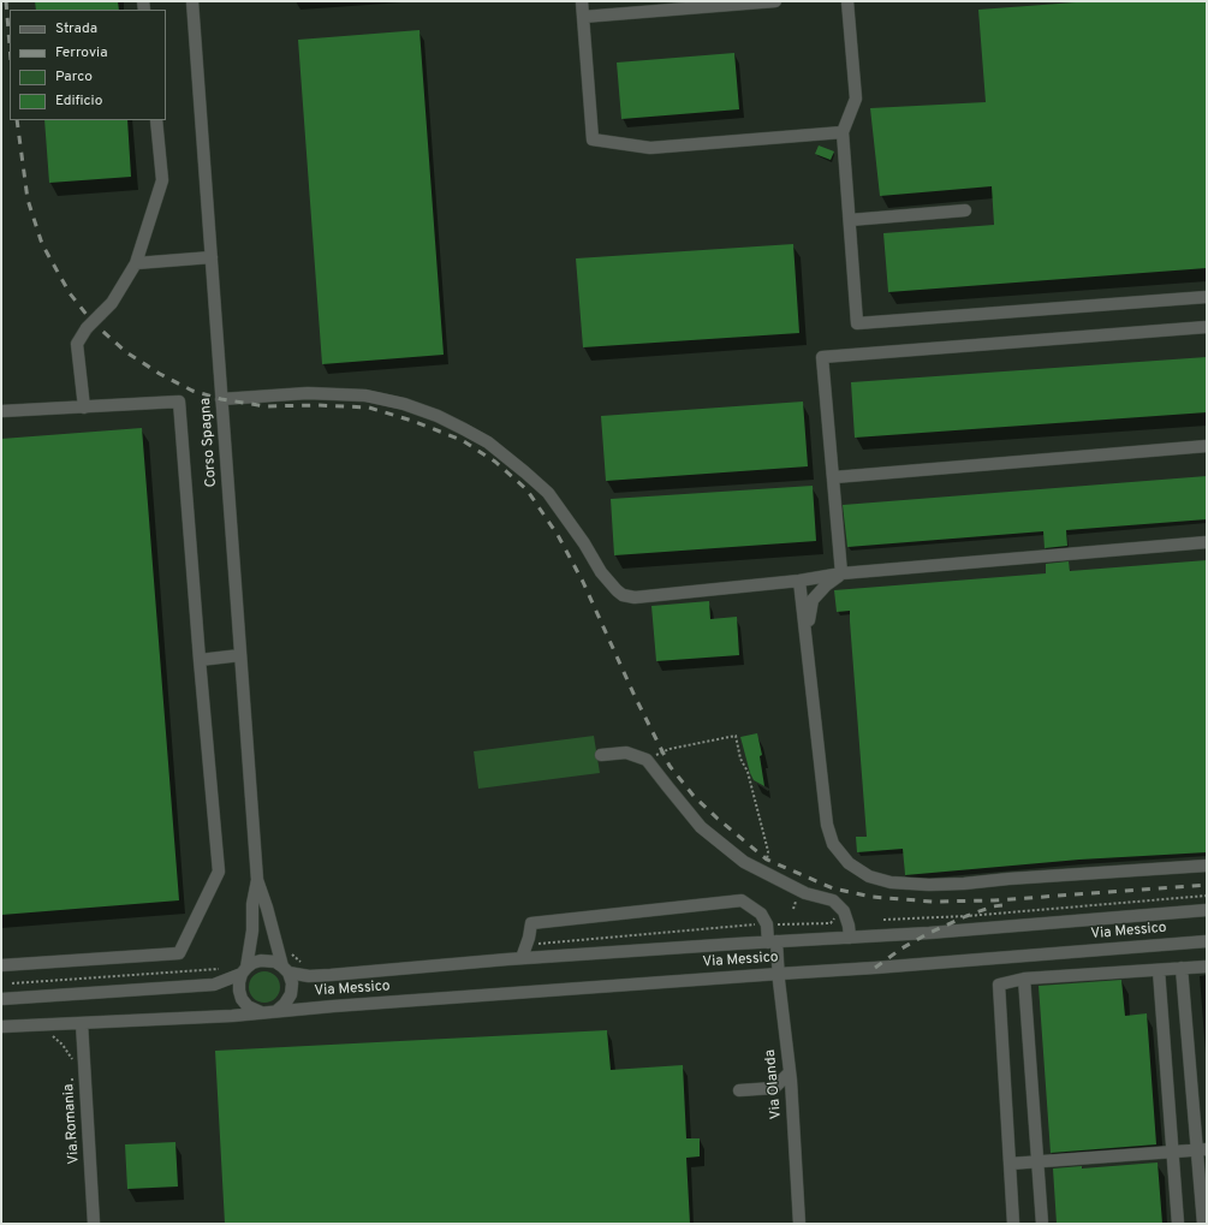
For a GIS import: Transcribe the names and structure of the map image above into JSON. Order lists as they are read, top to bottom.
{
  "streets": {
    "street": [
      "Corso Spagna",
      "Via Messico",
      "Via Olanda",
      "Via Romania"
    ]
  },
  "crossings": [
    ["Corso Spagna", "Via Messico"],
    ["Via Messico", "Via Olanda"],
    ["Via Messico", "Via Romania"]
  ],
  "legend": [
    "Strada",
    "Ferrovia",
    "Parco",
    "Edificio"
  ]
}
